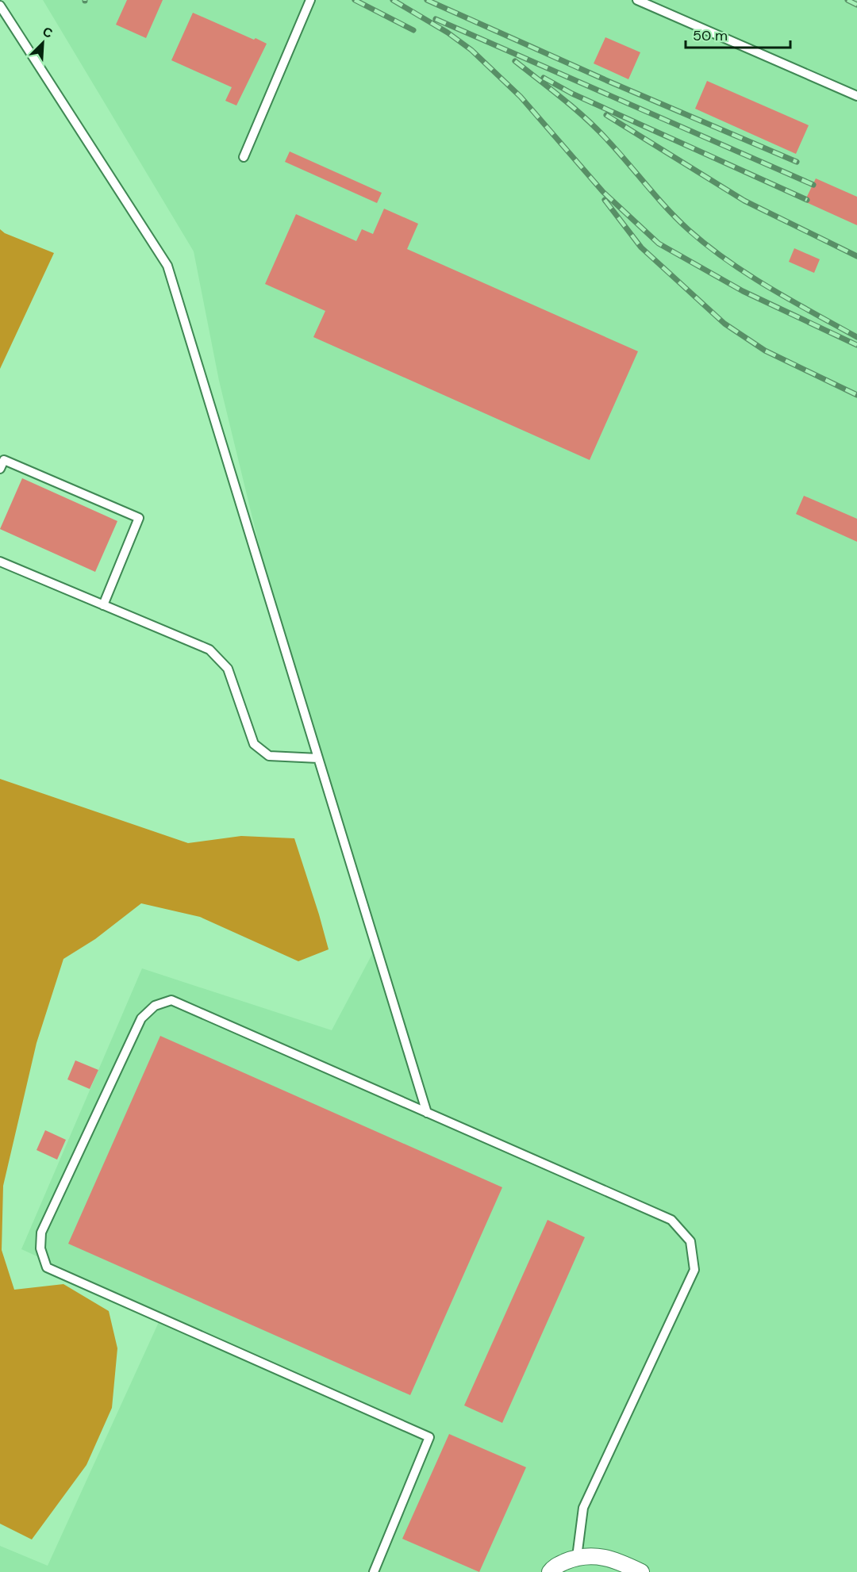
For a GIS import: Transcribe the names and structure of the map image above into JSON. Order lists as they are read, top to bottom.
{
  "scale_bar": "50 m",
  "north": "top right"
}
